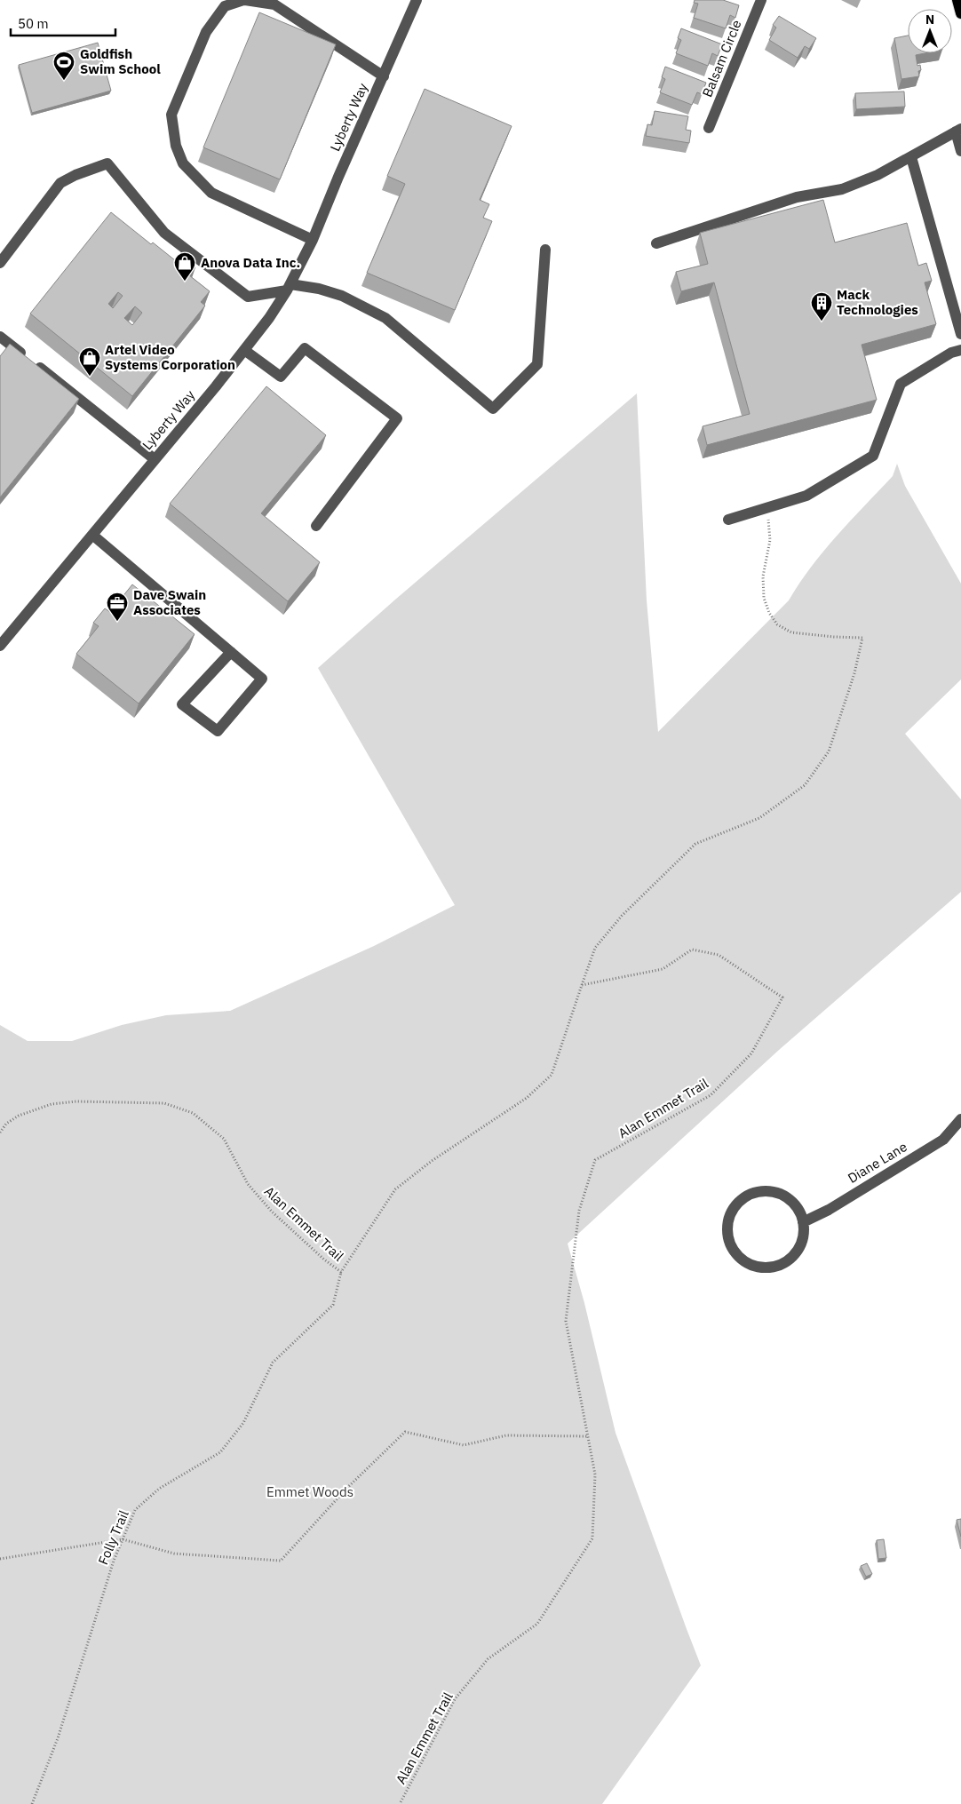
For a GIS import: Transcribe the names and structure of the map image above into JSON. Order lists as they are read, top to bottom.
{
  "streets": {
    "street": ["Balsam Circle", "Lyberty Way", "Diane Lane"],
    "path": ["Alan Emmet Trail", "Folly Trail"]
  },
  "crossings": [
    ["Alan Emmet Trail", "Folly Trail"]
  ],
  "parks": ["Emmet Woods"],
  "places": {
    "sports": ["Goldfish Swim School"],
    "shop": ["Anova Data Inc.", "Artel Video Systems Corporation"],
    "building": ["Mack Technologies"],
    "office": ["Dave Swain Associates"]
  },
  "scale_bar": "50 m",
  "north": "top"
}
